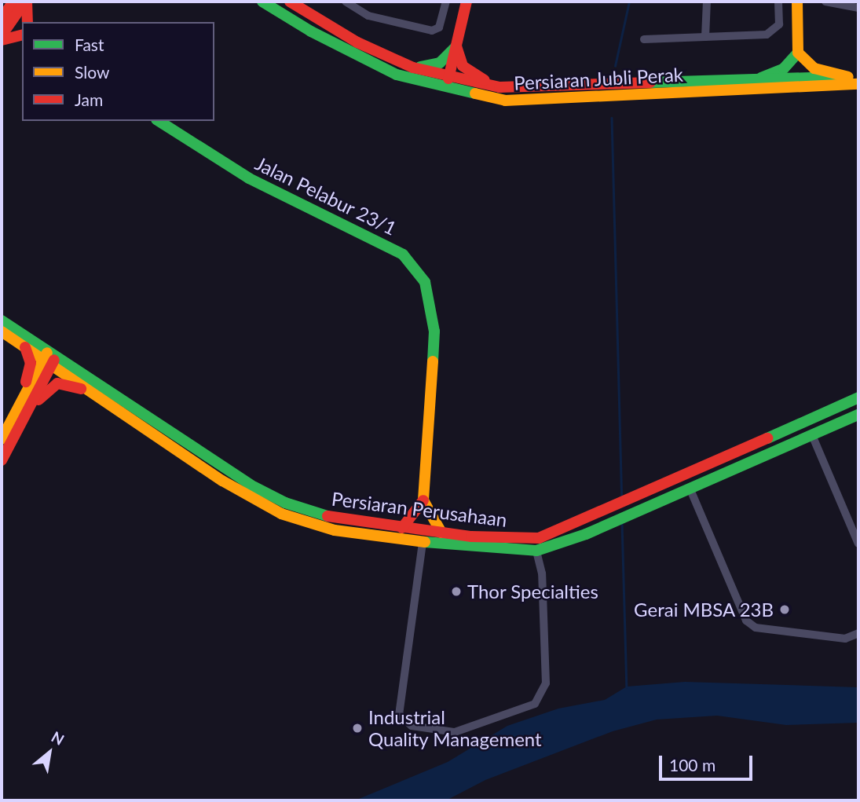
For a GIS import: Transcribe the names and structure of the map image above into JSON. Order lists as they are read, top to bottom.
{
  "streets": {
    "main road": ["Persiaran Jubli Perak", "Jalan Pelabur 23/1", "Persiaran Perusahaan"]
  },
  "places": ["Thor Specialties", "Gerai MBSA 23B", "Industrial Quality Management"],
  "legend": ["Fast", "Slow", "Jam"],
  "scale_bar": "100 m",
  "north": "top right"
}
